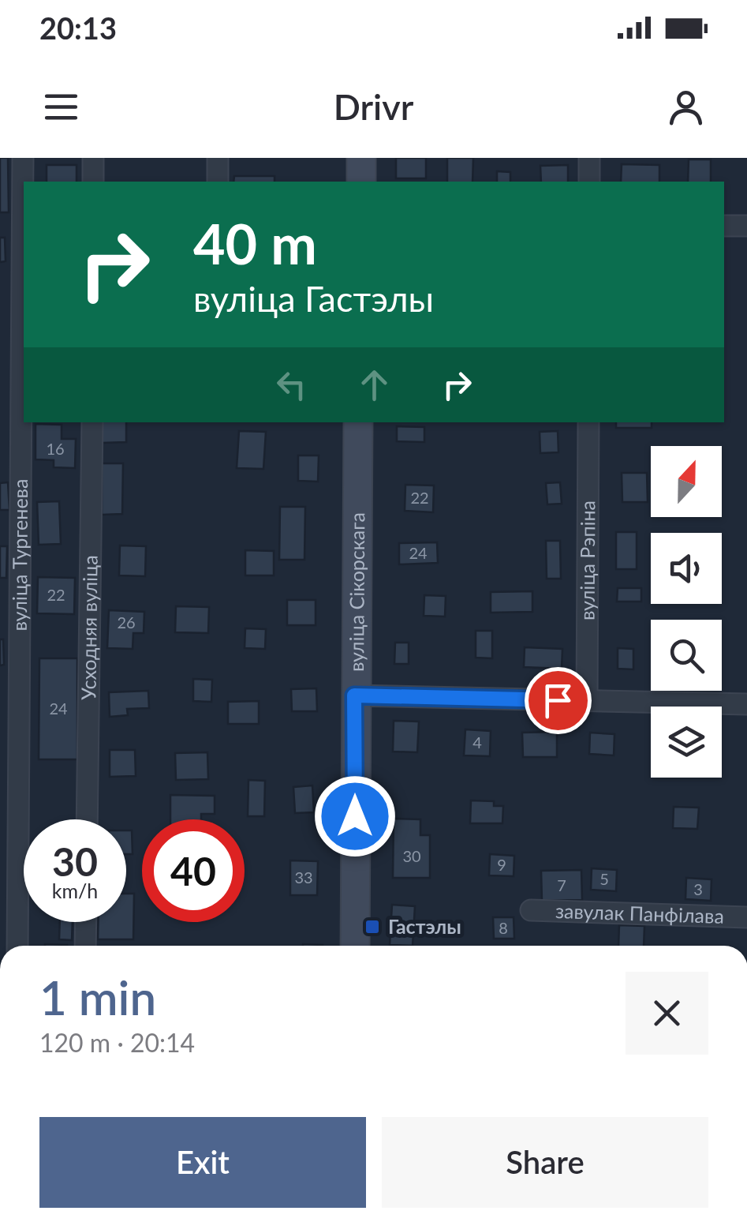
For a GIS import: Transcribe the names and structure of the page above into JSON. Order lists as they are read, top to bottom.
{
  "streets": {
    "street": [
      "вуліца Тургенева",
      "вуліца Рэпіна",
      "вуліца Сікорскага",
      "Усходняя вуліца",
      "завулак Панфілава"
    ]
  },
  "places": {
    "transit": ["Гастэлы"]
  },
  "house_numbers": [
    "16",
    "22",
    "24",
    "22",
    "26",
    "24",
    "4",
    "30",
    "9",
    "33",
    "5",
    "7",
    "3",
    "8"
  ],
  "north": "top",
  "page": {
    "status": "20:13",
    "header": "Drivr",
    "turn": ["40 m", "вуліца Гастэлы"],
    "speed": "30 km/h",
    "limit": "40",
    "heading": ["1 min", "120 m · 20:14"],
    "buttons": ["Exit", "Share"]
  }
}
